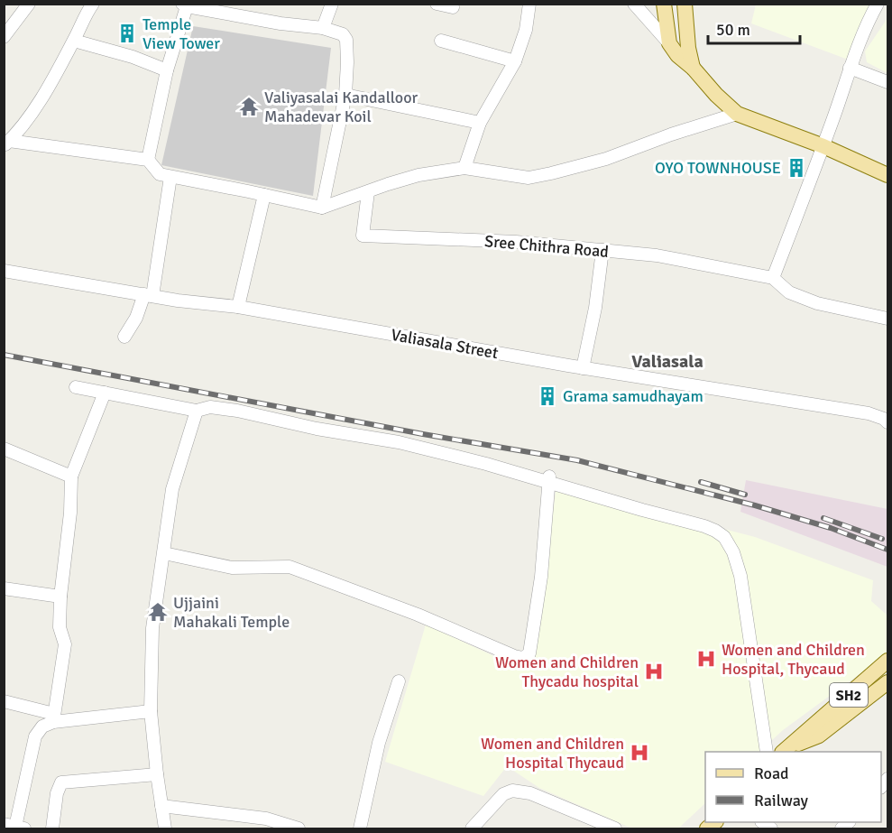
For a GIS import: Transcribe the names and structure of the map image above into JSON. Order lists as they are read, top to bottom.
{
  "streets": {
    "main road": ["SH2"],
    "street": ["Sree Chithra Road", "Valiasala Street"]
  },
  "districts": ["Valiasala"],
  "places": {
    "building": ["Temple View Tower", "OYO TOWNHOUSE", "Grama samudhayam"],
    "temple": ["Valiyasalai Kandalloor Mahadevar Koil", "Ujjaini Mahakali Temple"],
    "hospital": ["Women and Children Hospital, Thycaud", "Women and Children Thycadu hospital", "Women and Children Hospital Thycaud"]
  },
  "legend": ["Road", "Railway"],
  "scale_bar": "50 m"
}
